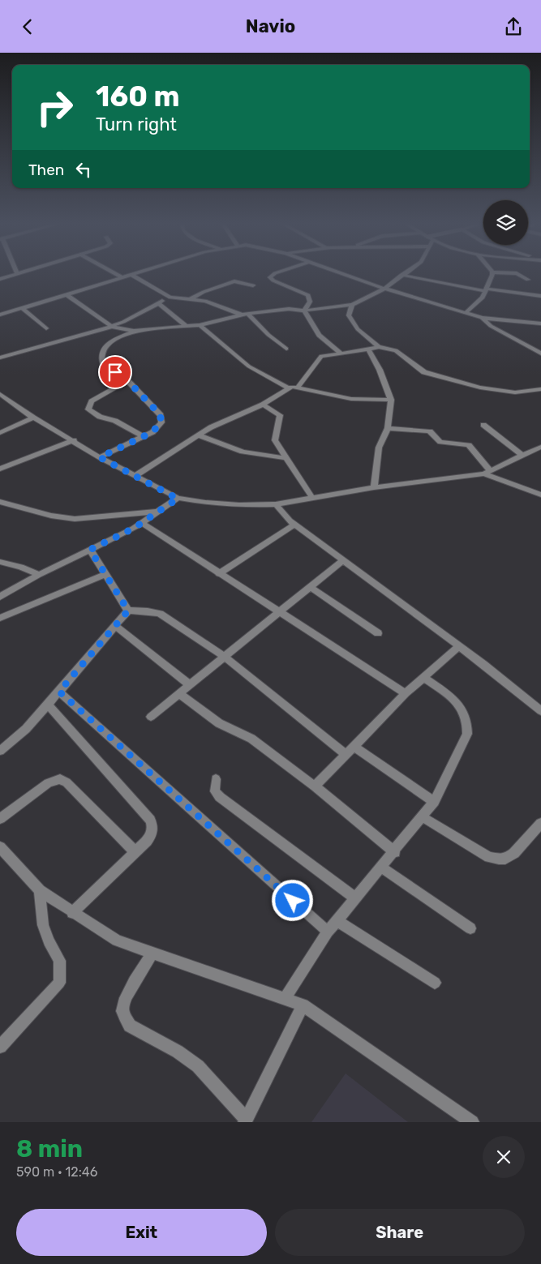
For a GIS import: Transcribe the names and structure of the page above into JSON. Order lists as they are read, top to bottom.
{
  "page": {
    "header": "Navio",
    "turn": ["160 m", "Turn right"],
    "then": "Then",
    "heading": ["8 min", "590 m · 12:46"],
    "buttons": ["Exit", "Share"]
  }
}
